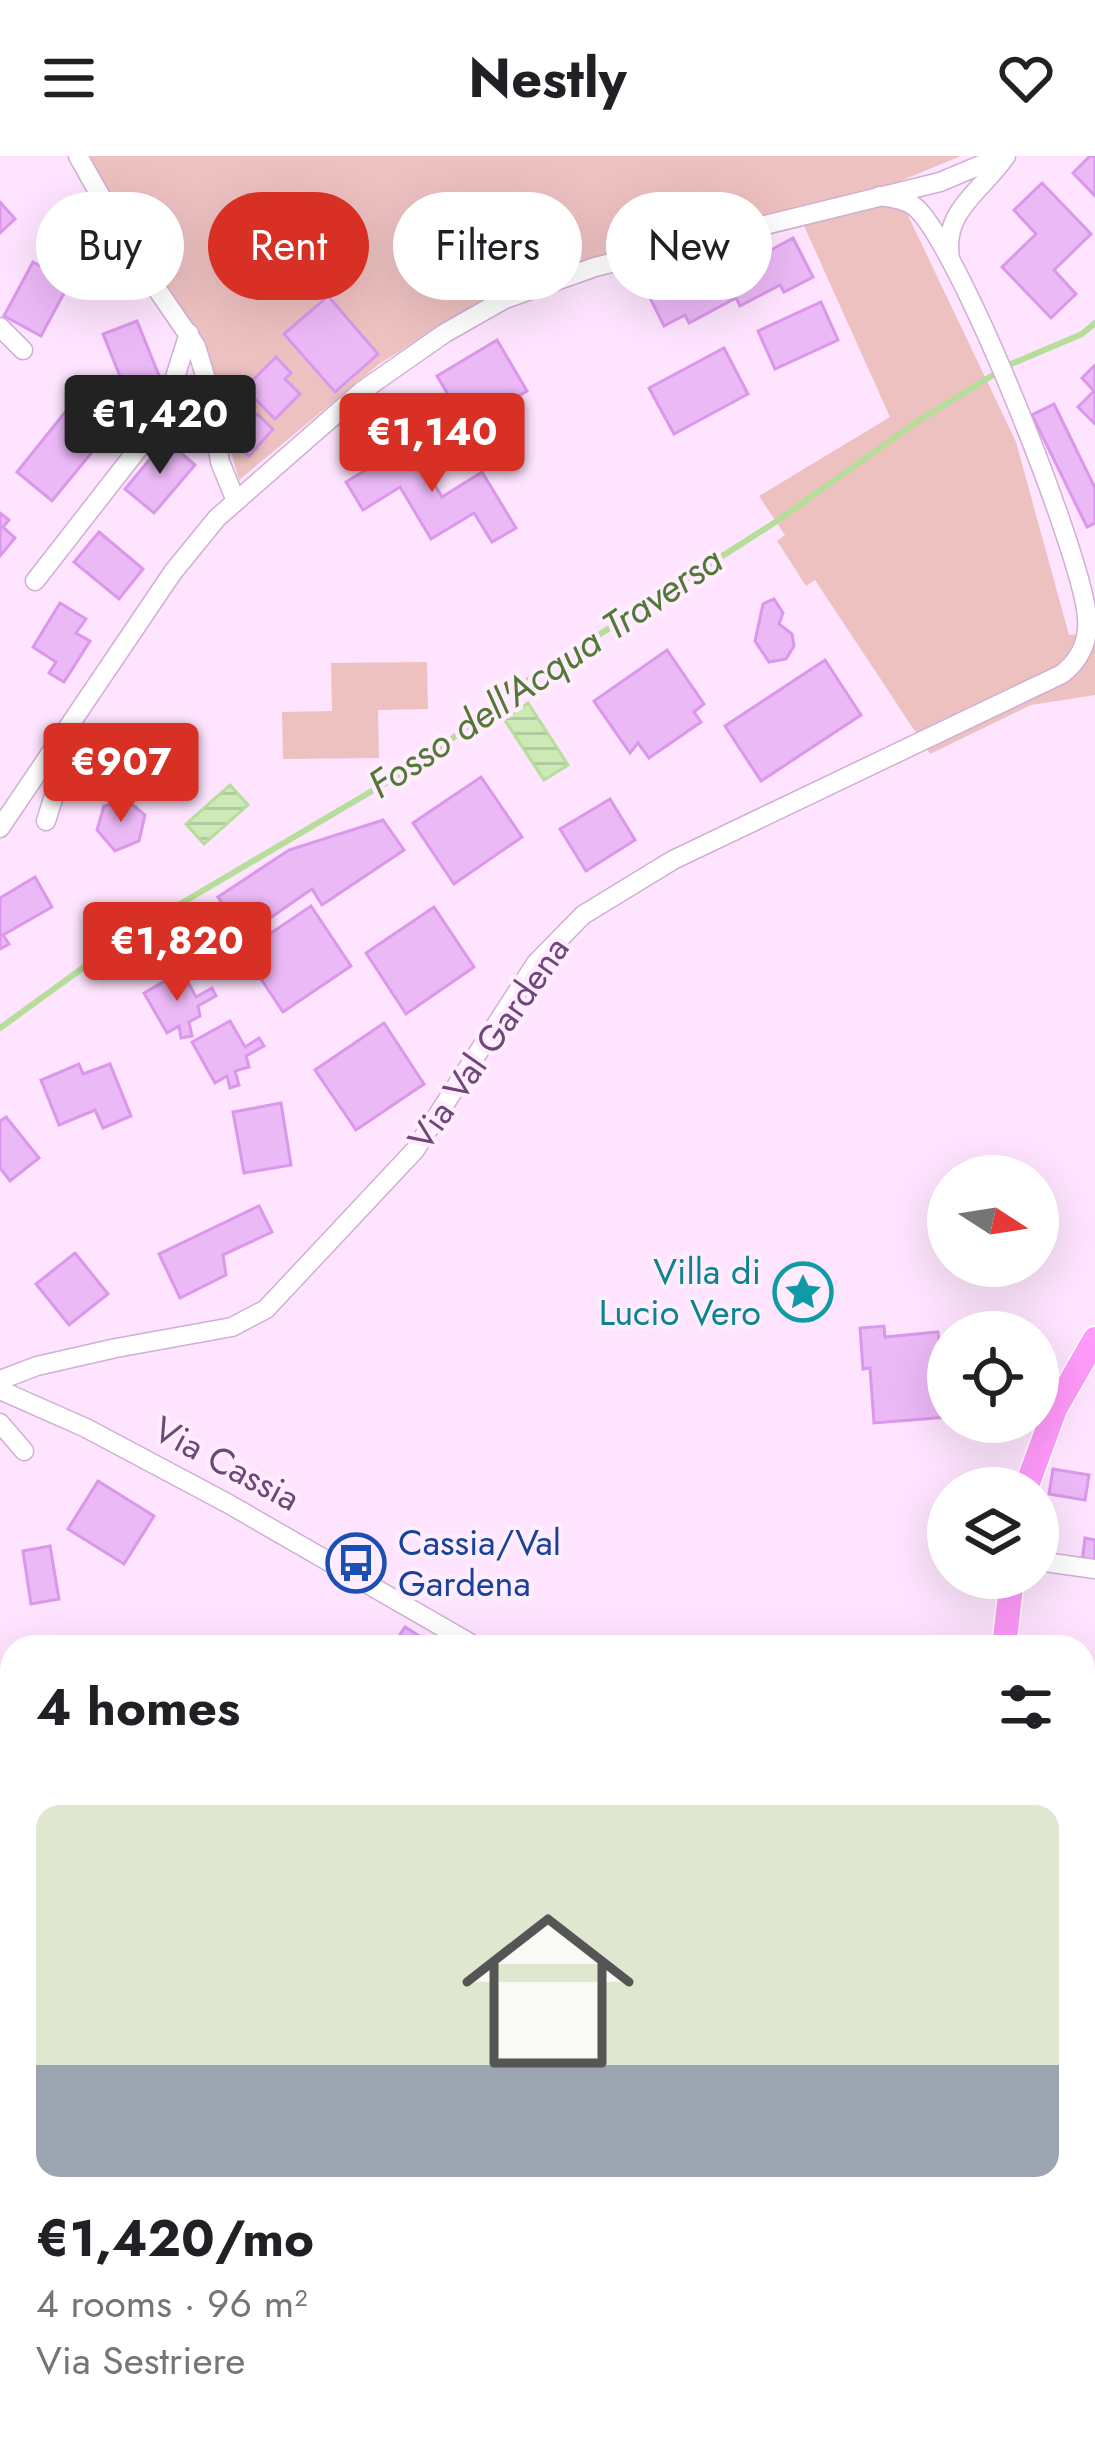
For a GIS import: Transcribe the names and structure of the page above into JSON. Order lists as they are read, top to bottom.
{
  "streets": {
    "street": ["Via Val Gardena", "Via Cassia"]
  },
  "water": ["Fosso dell'Acqua Traversa"],
  "places": {
    "place": ["Villa di Lucio Vero"],
    "bus stop": ["Cassia/Val Gardena"]
  },
  "north": "right",
  "page": {
    "header": "Nestly",
    "chip": [
      "Buy",
      "Rent",
      "Filters",
      "New"
    ],
    "price": [
      "€1,420",
      "€1,140",
      "€907",
      "€1,820"
    ],
    "heading": "4 homes",
    "list": [
      {
        "name": "€1,420/mo",
        "note": "4 rooms · 96 m² · Via Sestriere"
      }
    ]
  }
}
